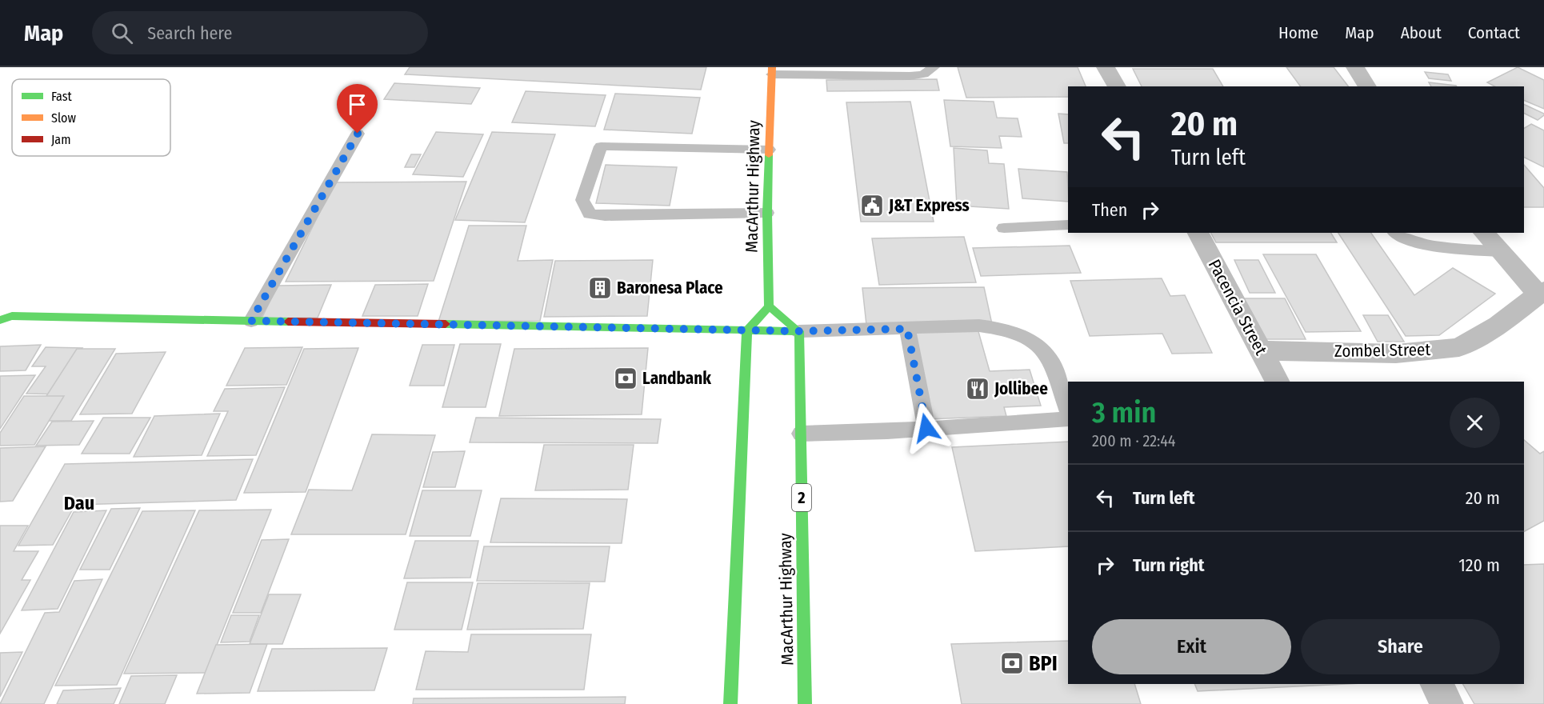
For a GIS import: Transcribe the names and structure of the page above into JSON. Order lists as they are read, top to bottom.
{
  "streets": {
    "main road": ["MacArthur Highway", "2"],
    "street": ["Pacencia Street", "Zombel Street"]
  },
  "crossings": [
    ["Pacencia Street", "Zombel Street"]
  ],
  "districts": ["Dau"],
  "places": {
    "public building": ["J&T Express"],
    "building": ["Baronesa Place"],
    "bank": ["Landbank", "BPI"],
    "restaurant": ["Jollibee"]
  },
  "legend": ["Fast", "Slow", "Jam"],
  "page": {
    "header": "Map",
    "search": "Search here",
    "nav": [
      "Home",
      "Map",
      "About",
      "Contact"
    ],
    "turn": ["20 m", "Turn left"],
    "then": "Then",
    "heading": ["3 min", "200 m · 22:44"],
    "list": [
      {
        "name": "Turn left",
        "value": "20 m"
      },
      {
        "name": "Turn right",
        "value": "120 m"
      }
    ],
    "buttons": ["Exit", "Share"]
  }
}
